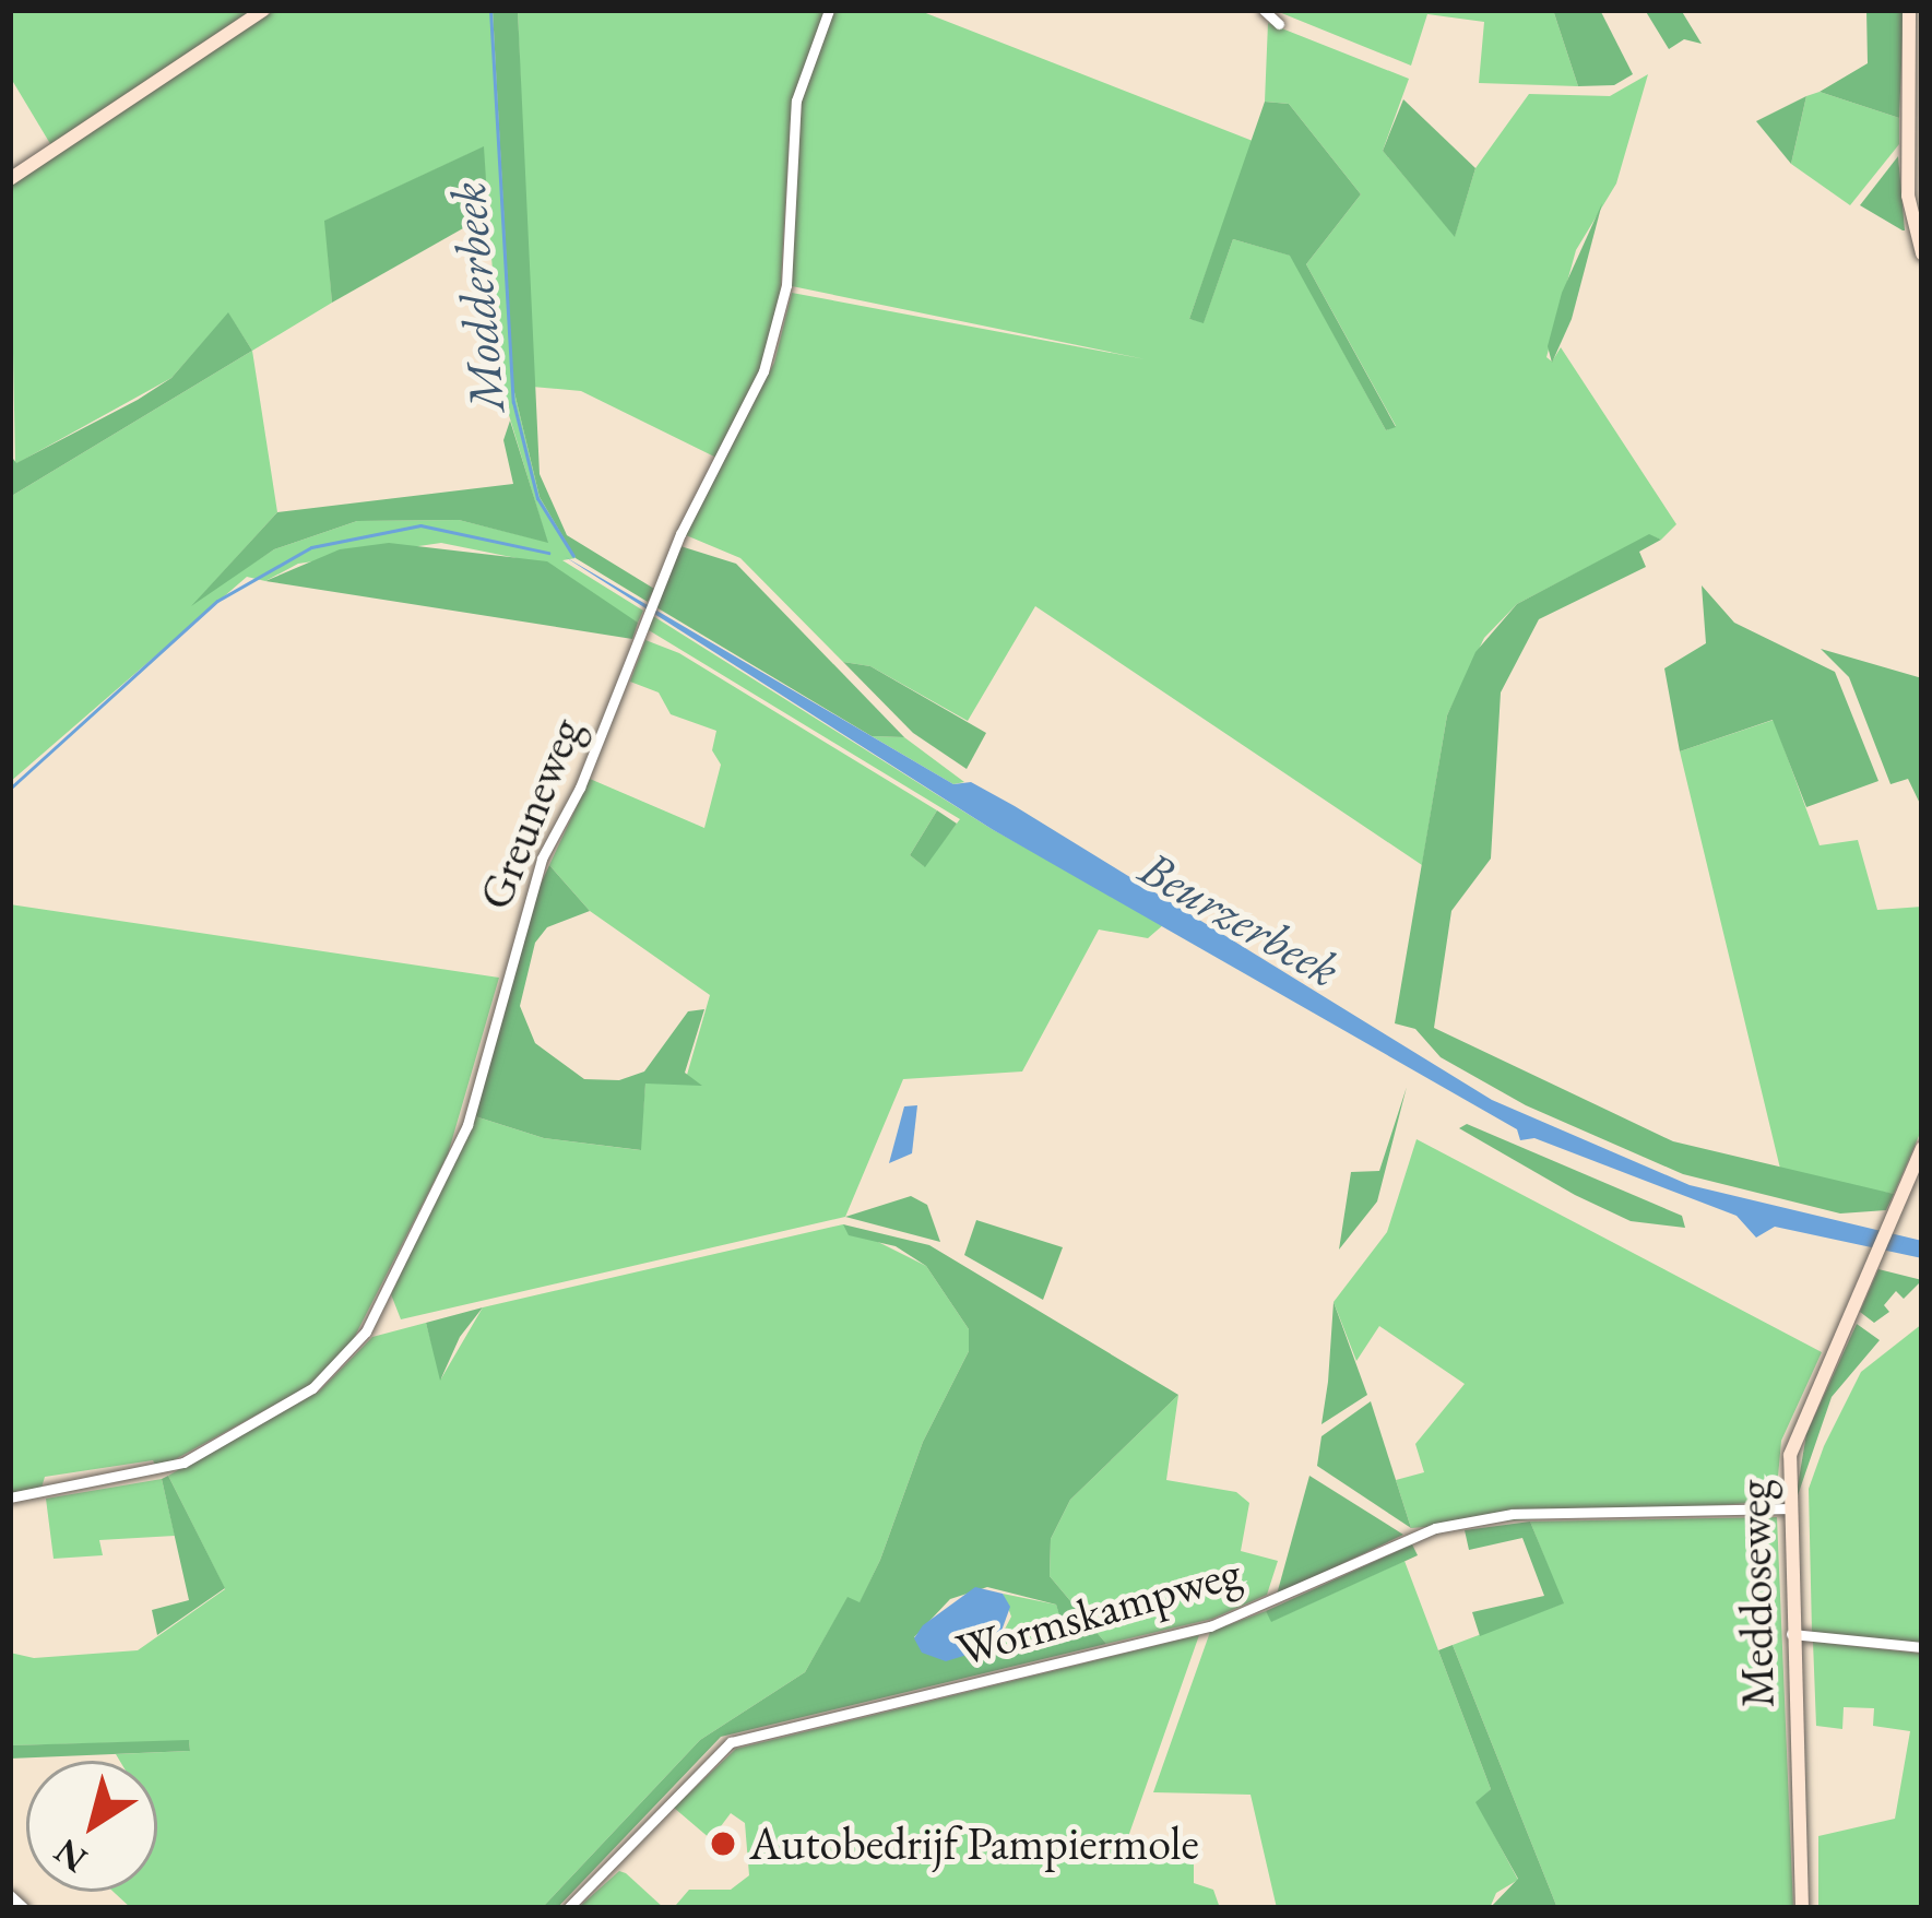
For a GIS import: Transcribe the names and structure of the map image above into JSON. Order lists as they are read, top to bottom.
{
  "streets": {
    "street": ["Greuneweg", "Meddoseweg", "Wormskampweg"]
  },
  "crossings": [
    ["Meddoseweg", "Wormskampweg"]
  ],
  "water": ["Modderbeek", "Beurzerbeek"],
  "places": ["Autobedrijf Pampiermole"],
  "north": "bottom left"
}
